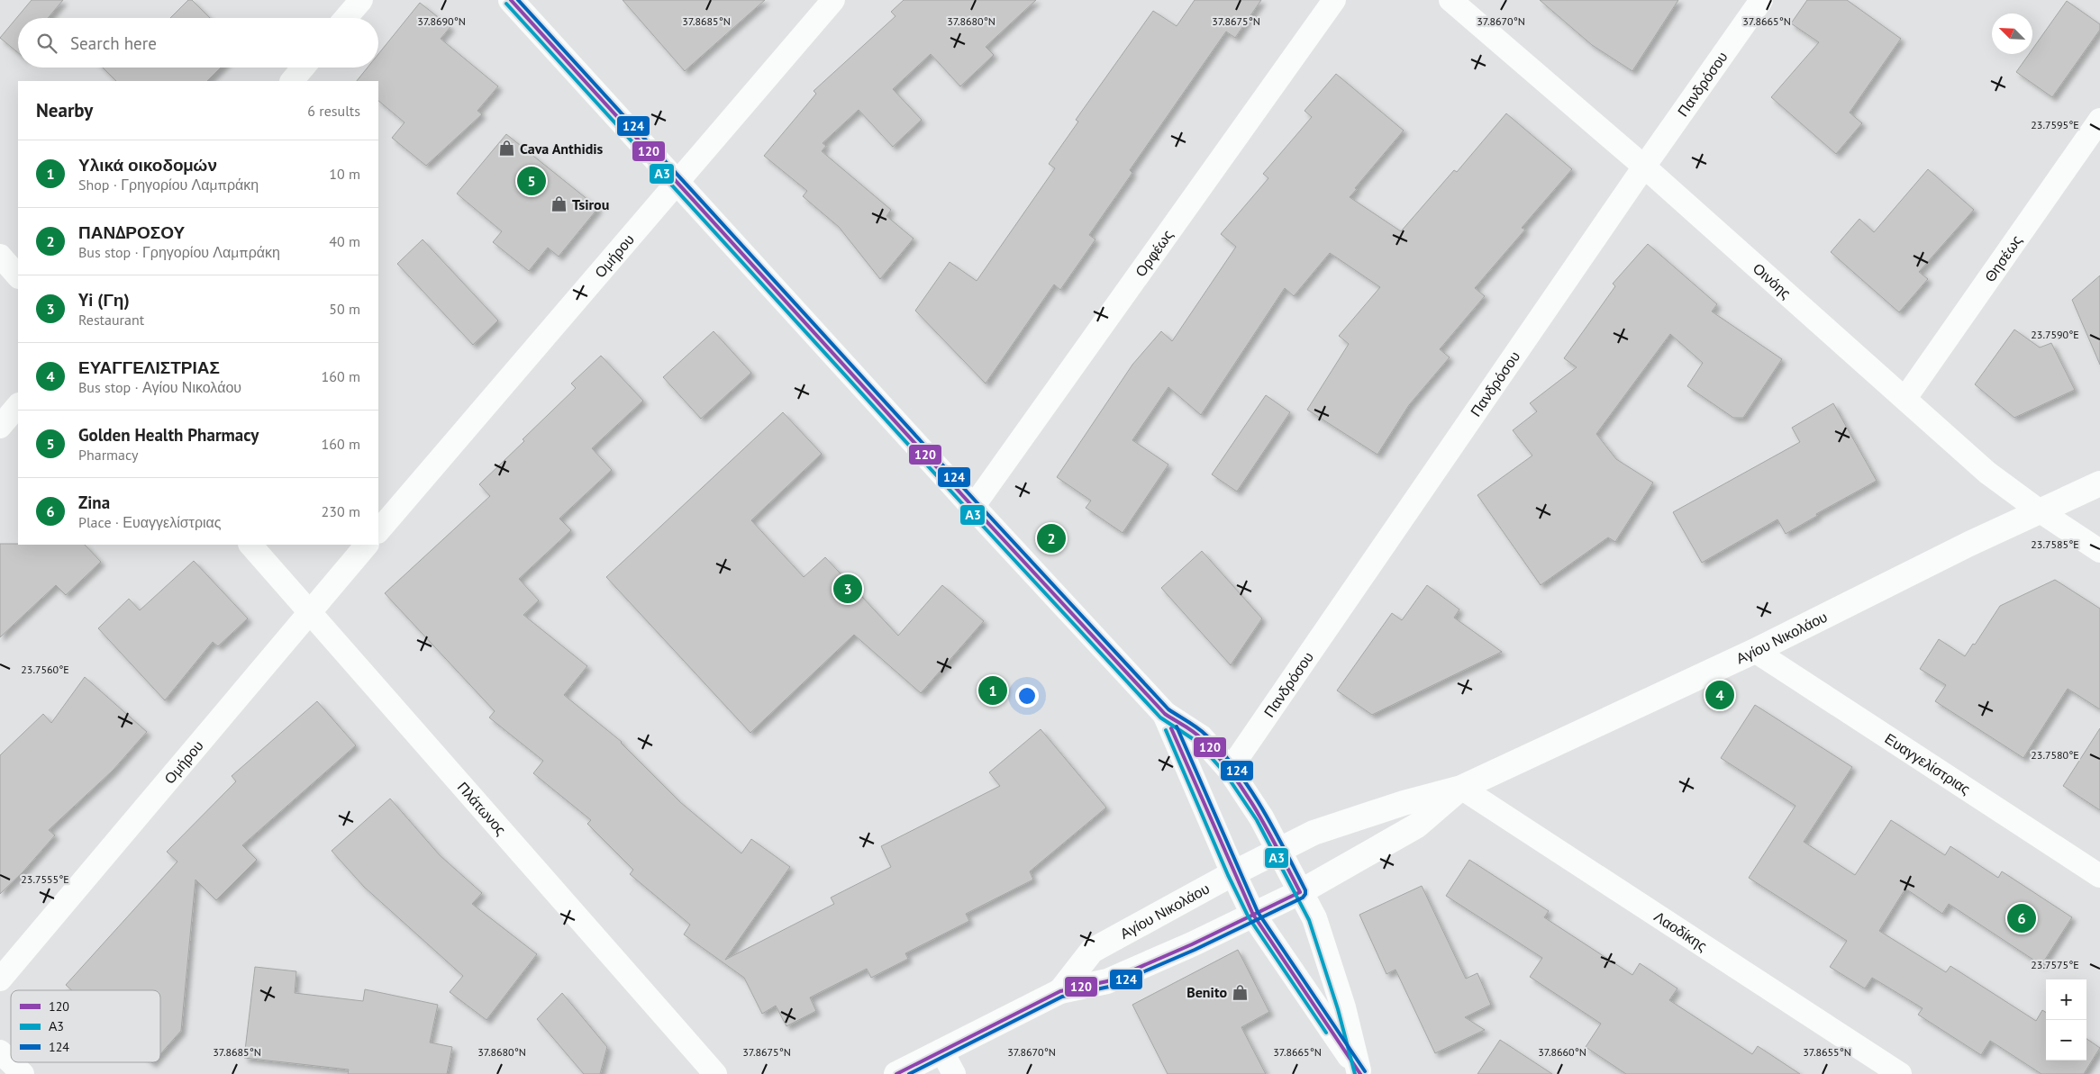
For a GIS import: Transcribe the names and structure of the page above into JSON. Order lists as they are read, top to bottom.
{
  "streets": {
    "street": [
      "Πανδρόσου",
      "Ορφέως",
      "Ομήρου",
      "Θησέως",
      "Οινόης",
      "Αγίου Νικολάου",
      "Ευαγγελίστριας",
      "Πλάτωνος",
      "Λαοδίκης"
    ]
  },
  "crossings": [
    ["Πανδρόσου", "Οινόης"],
    ["Ομήρου", "Πλάτωνος"],
    ["Θησέως", "Οινόης"],
    ["Οινόης", "Αγίου Νικολάου"],
    ["Αγίου Νικολάου", "Ευαγγελίστριας"],
    ["Αγίου Νικολάου", "Λαοδίκης"]
  ],
  "places": {
    "shop": ["Cava Anthidis", "Tsirou", "Benito"]
  },
  "lines": ["transit line 120", "transit line 124", "transit line Α3"],
  "legend": ["120", "Α3", "124"],
  "north": "top left",
  "page": {
    "search": "Search here",
    "heading": ["Nearby", "6 results"],
    "list": [
      {
        "mark": "1",
        "name": "Υλικά οικοδομών",
        "note": "Shop · Γρηγορίου Λαμπράκη",
        "value": "10 m"
      },
      {
        "mark": "2",
        "name": "ΠΑΝΔΡΟΣΟΥ",
        "note": "Bus stop · Γρηγορίου Λαμπράκη",
        "value": "40 m"
      },
      {
        "mark": "3",
        "name": "Yi (Γη)",
        "note": "Restaurant",
        "value": "50 m"
      },
      {
        "mark": "4",
        "name": "ΕΥΑΓΓΕΛΙΣΤΡΙΑΣ",
        "note": "Bus stop · Αγίου Νικολάου",
        "value": "160 m"
      },
      {
        "mark": "5",
        "name": "Golden Health Pharmacy",
        "note": "Pharmacy",
        "value": "160 m"
      },
      {
        "mark": "6",
        "name": "Zina",
        "note": "Place · Ευαγγελίστριας",
        "value": "230 m"
      }
    ],
    "pins": [
      "5",
      "2",
      "3",
      "1",
      "4",
      "6"
    ],
    "map_buttons": ["+", "−"]
  },
  "coordinates": [
    "37.8690°N",
    "37.8685°N",
    "37.8680°N",
    "37.8675°N",
    "37.8670°N",
    "37.8665°N",
    "23.7595°E",
    "23.7590°E",
    "23.7585°E",
    "23.7560°E",
    "23.7580°E",
    "23.7555°E",
    "23.7575°E",
    "37.8660°N",
    "37.8655°N"
  ]
}
